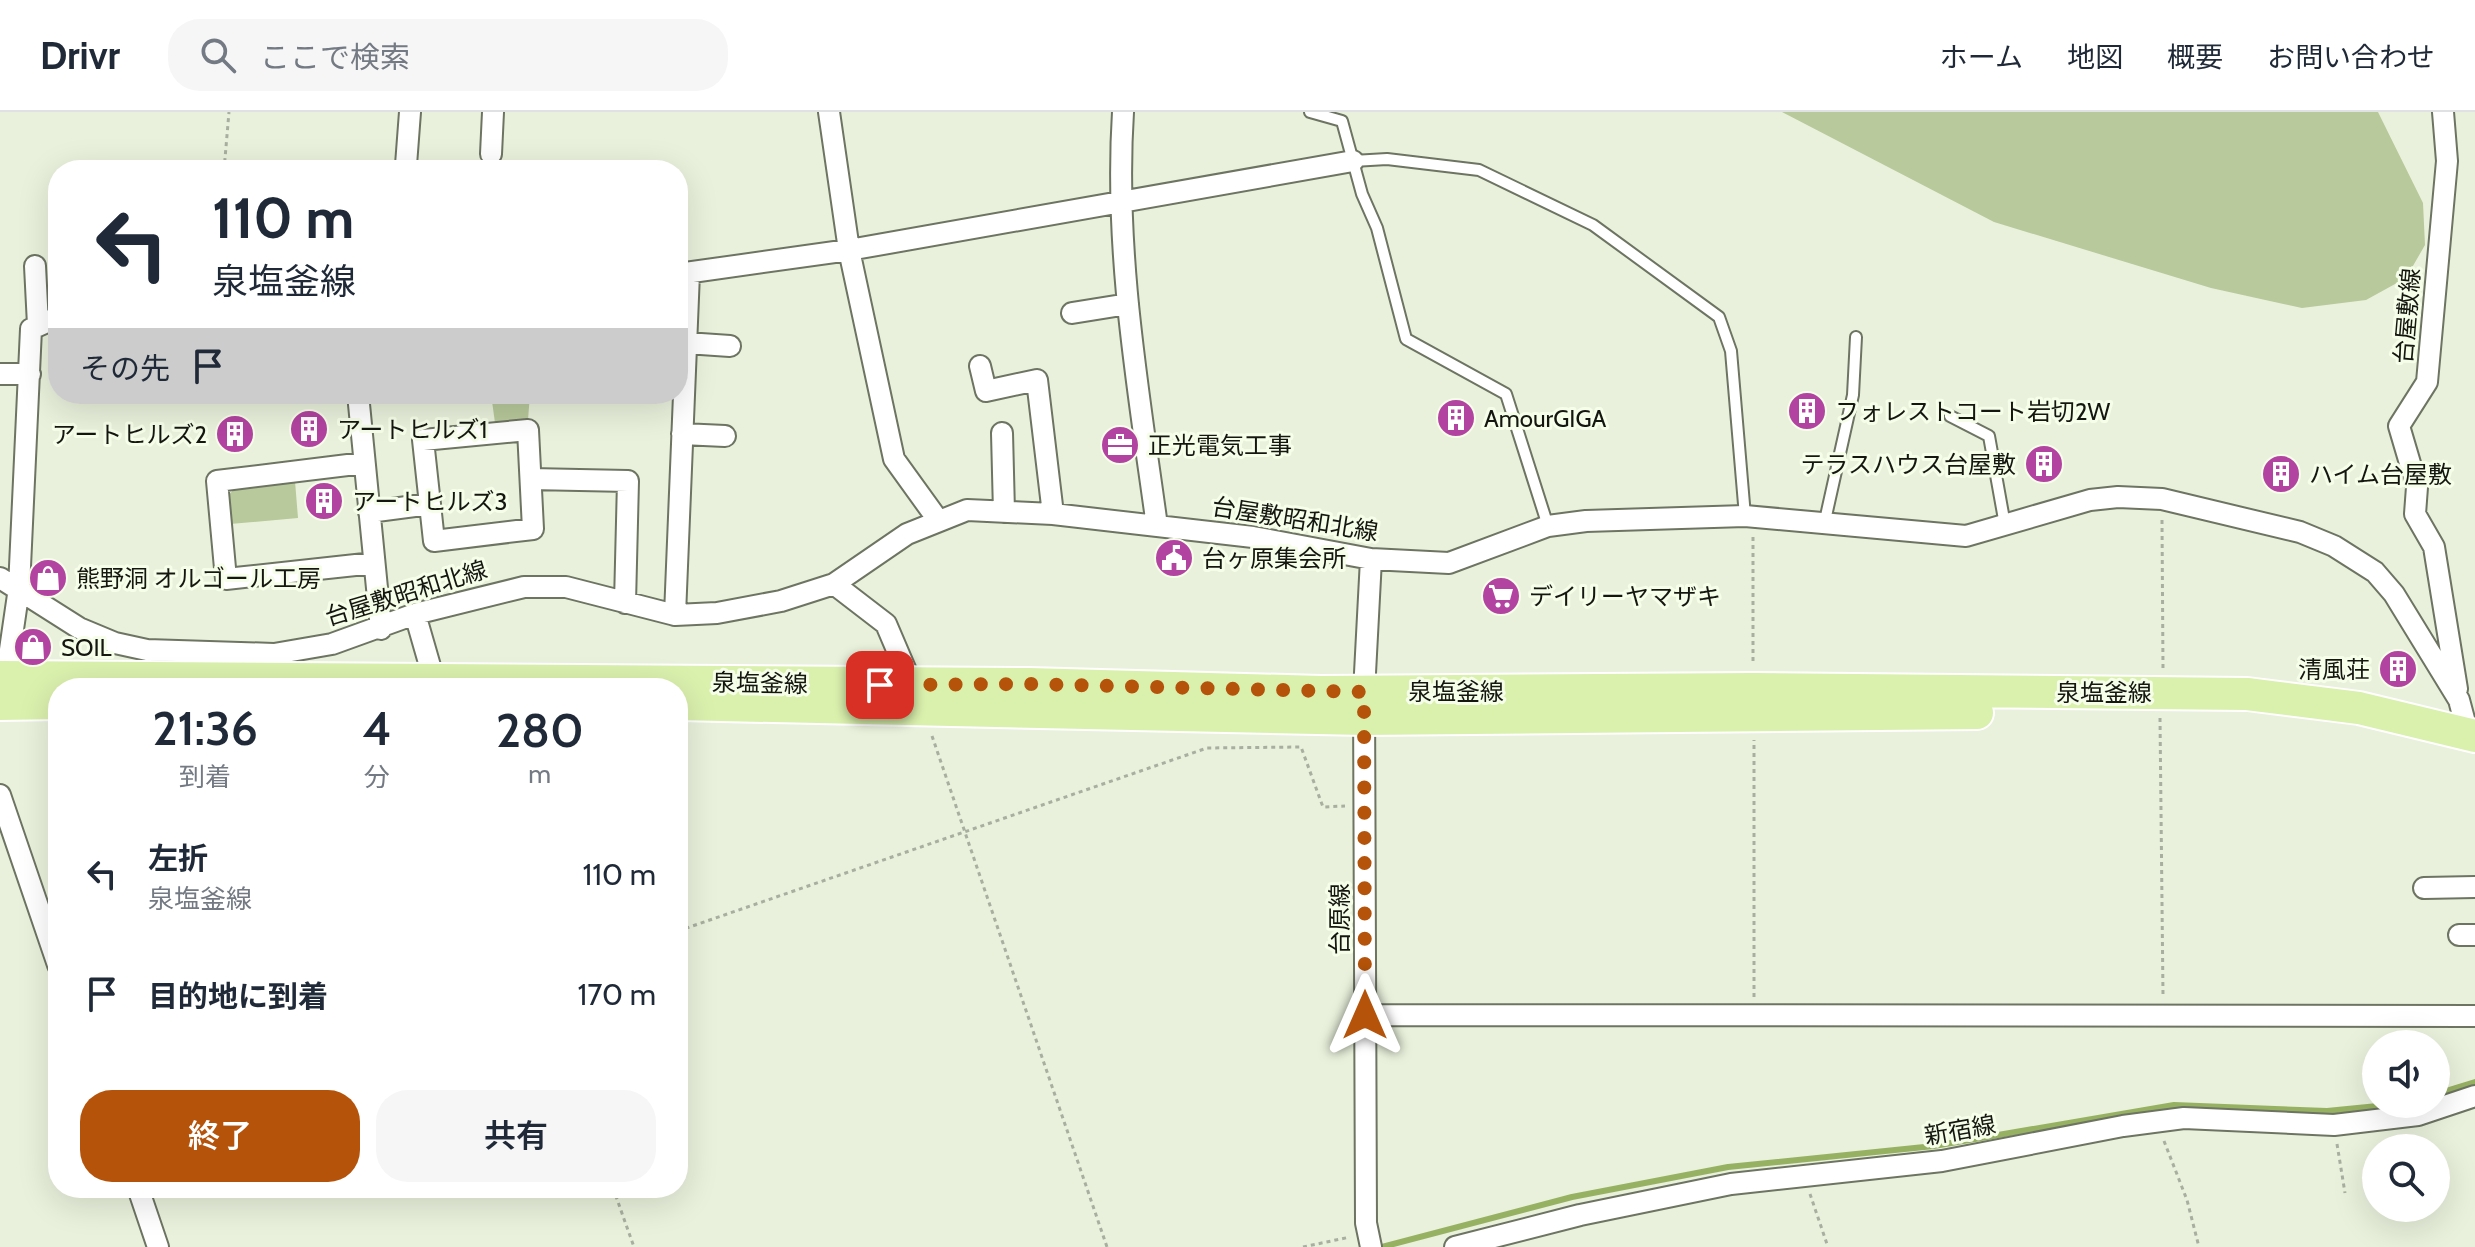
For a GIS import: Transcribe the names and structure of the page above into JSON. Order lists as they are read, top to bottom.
{
  "streets": {
    "main road": ["泉塩釜線"],
    "street": [
      "台屋敷線",
      "台屋敷昭和北線",
      "台原線",
      "新宿線"
    ]
  },
  "crossings": [
    ["台屋敷線", "台屋敷昭和北線"],
    ["台屋敷昭和北線", "泉塩釜線"],
    ["台屋敷昭和北線", "台原線"],
    ["泉塩釜線", "台原線"]
  ],
  "places": {
    "building": [
      "フォレストコート岩切2W",
      "AmourGIGA",
      "アートヒルズ1",
      "アートヒルズ2",
      "テラスハウス台屋敷",
      "ハイム台屋敷",
      "アートヒルズ3",
      "清風荘"
    ],
    "office": ["正光電気工事"],
    "public building": ["台ヶ原集会所"],
    "shop": ["熊野洞 オルゴール工房", "SOIL"],
    "supermarket": ["デイリーヤマザキ"]
  },
  "page": {
    "header": "Drivr",
    "search": "ここで検索",
    "nav": [
      "ホーム",
      "地図",
      "概要",
      "お問い合わせ"
    ],
    "turn": ["110 m", "泉塩釜線"],
    "then": "その先",
    "eta": [
      "21:36",
      "到着",
      "4",
      "分",
      "280",
      "m"
    ],
    "list": [
      {
        "name": "左折",
        "note": "泉塩釜線",
        "value": "110 m"
      },
      {
        "name": "目的地に到着",
        "value": "170 m"
      }
    ],
    "buttons": ["終了", "共有"]
  }
}
